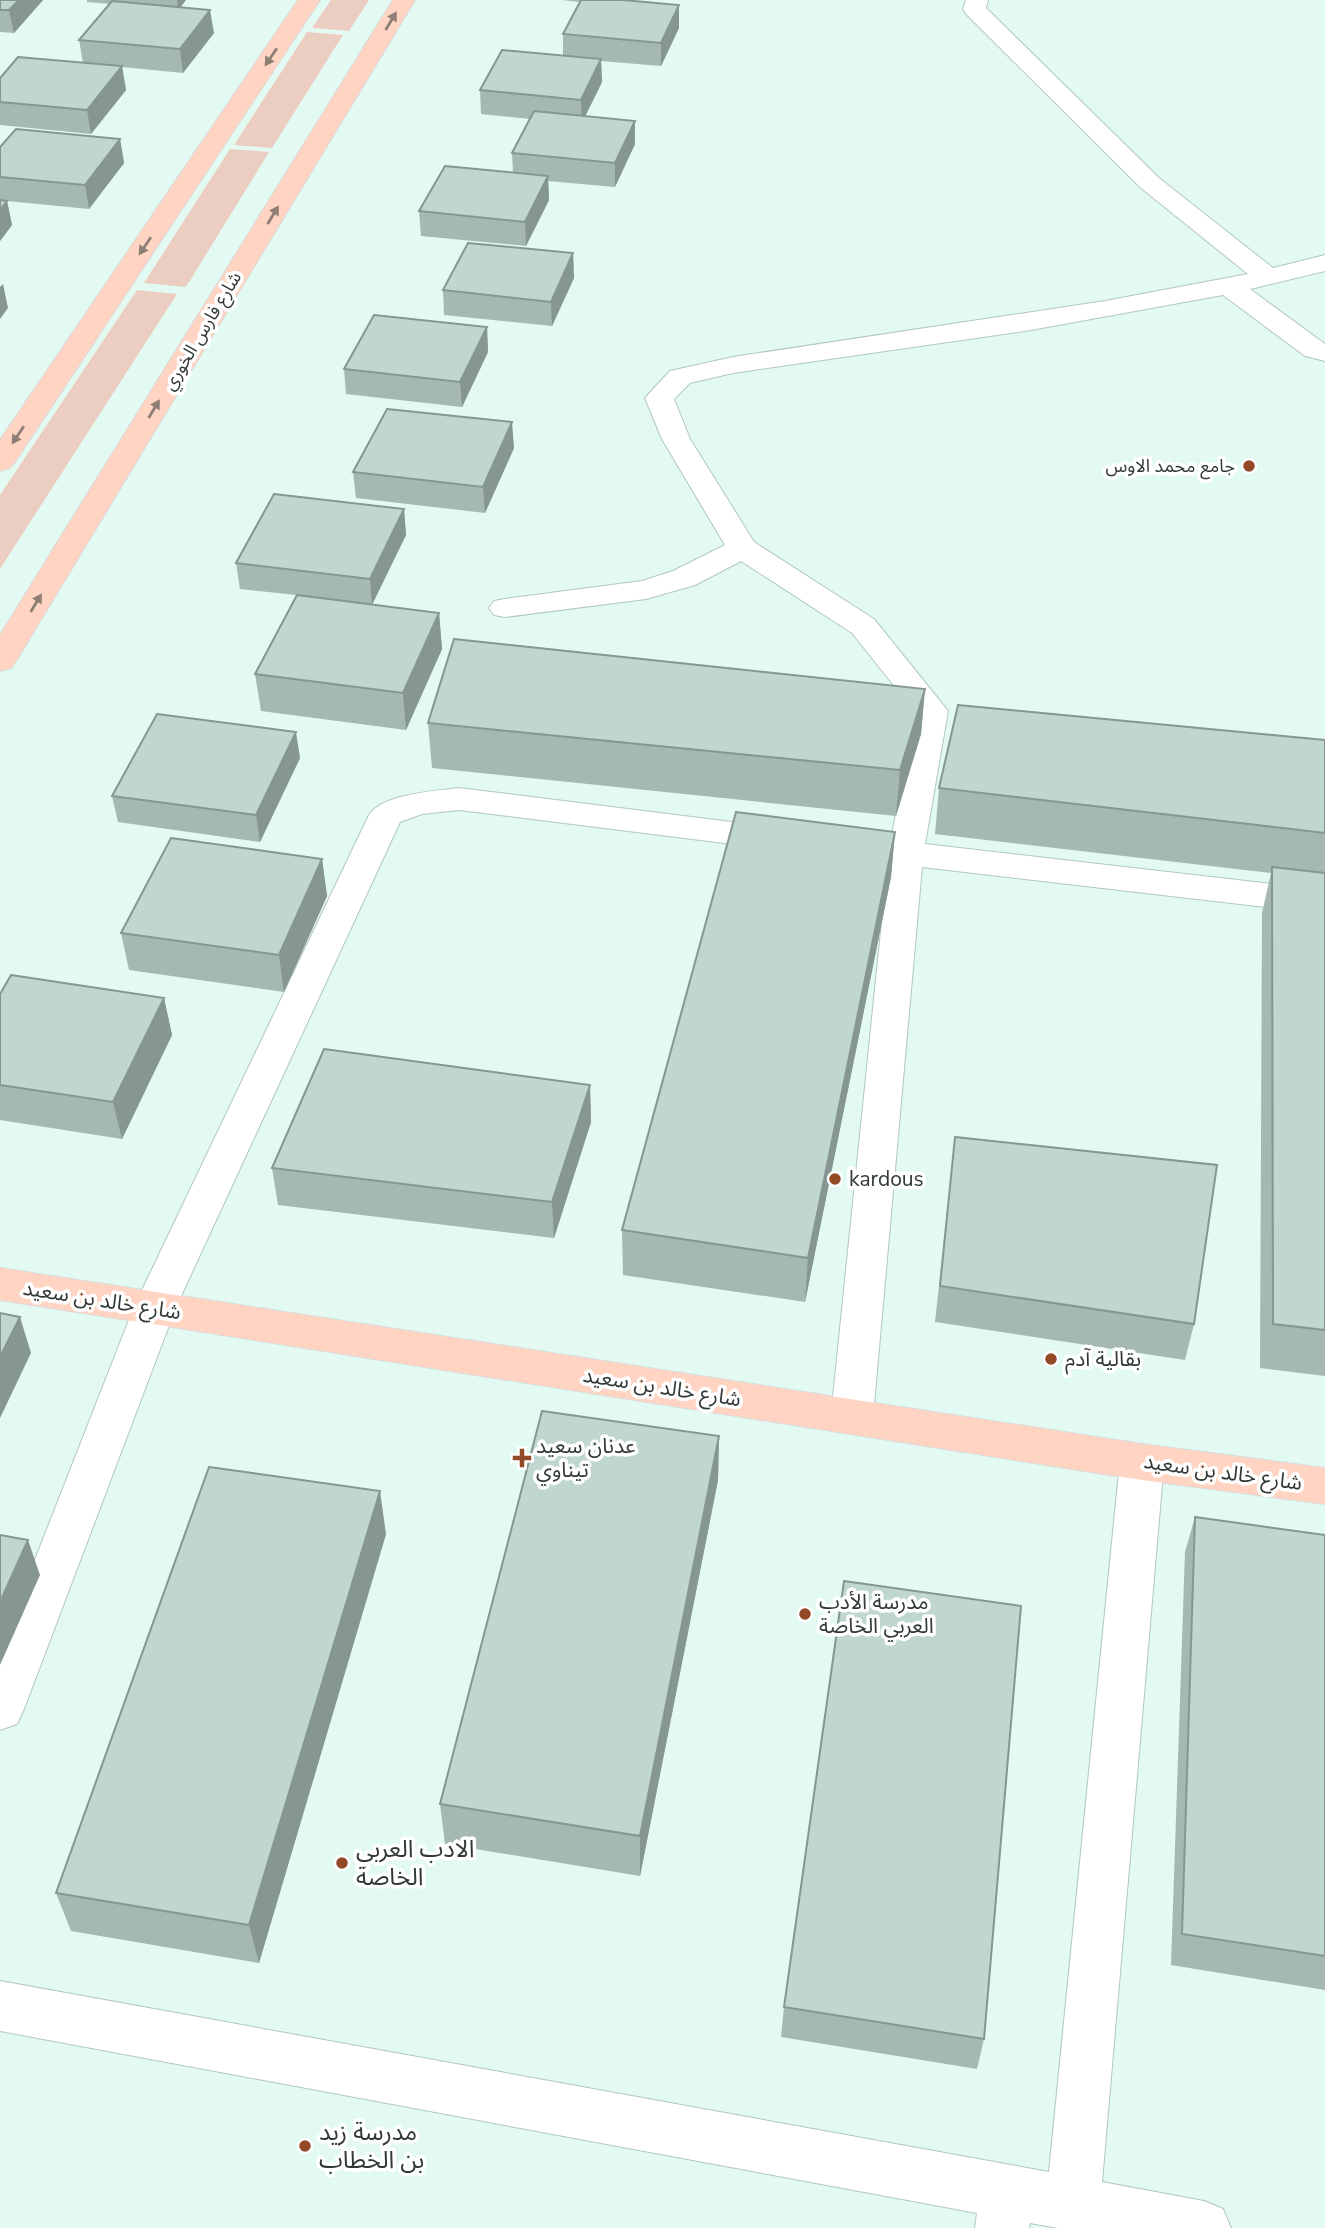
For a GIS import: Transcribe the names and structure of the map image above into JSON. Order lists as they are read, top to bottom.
{
  "streets": {
    "main road": ["شارع فارس الخوري", "شارع خالد بن سعيد"]
  },
  "places": {
    "other": [
      "جامع محمد الاوس",
      "kardous",
      "بقالية آدم",
      "مدرسة الأدب العربي الخاصة",
      "الادب العربي الخاصة",
      "مدرسة زيد بن الخطاب"
    ],
    "health": ["عدنان سعيد تيناوي"]
  }
}
